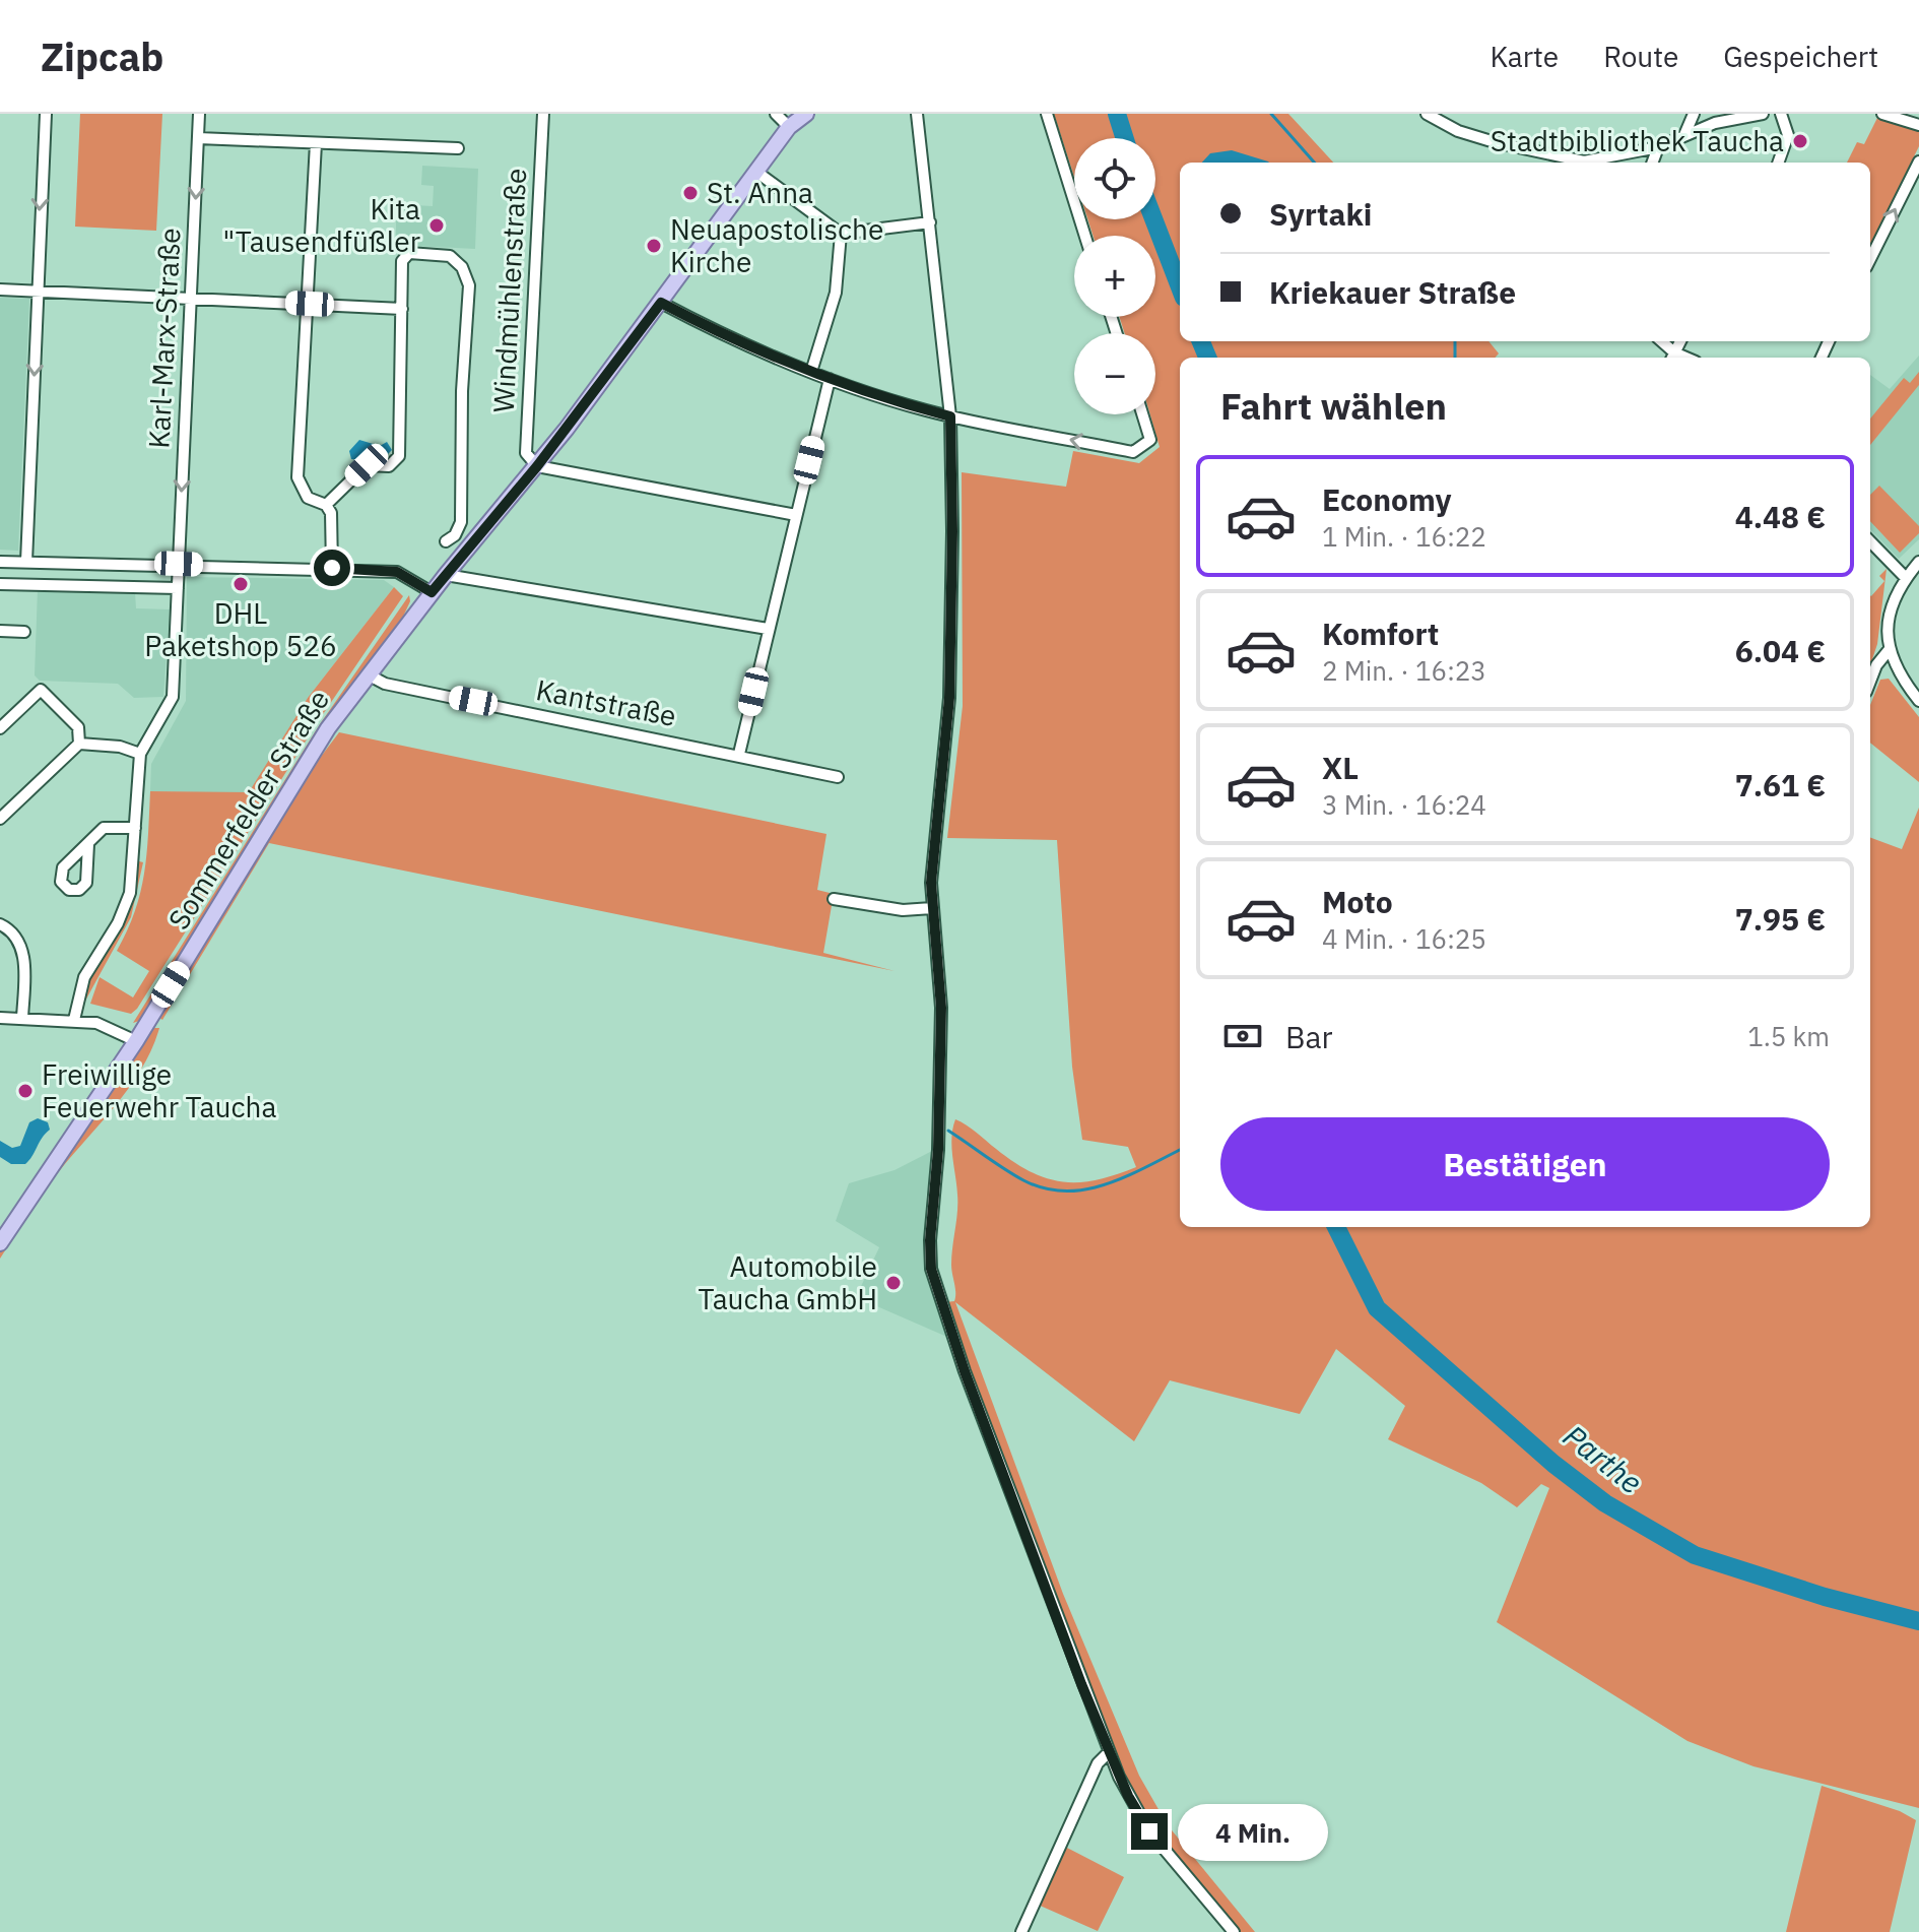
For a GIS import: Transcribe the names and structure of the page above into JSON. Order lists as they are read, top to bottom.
{
  "streets": {
    "main road": ["Sommerfelder Straße"],
    "street": ["Windmühlenstraße", "Karl-Marx-Straße", "Kantstraße"]
  },
  "crossings": [
    ["Windmühlenstraße", "Sommerfelder Straße"],
    ["Kantstraße", "Sommerfelder Straße"]
  ],
  "one_way": ["Karl-Marx-Straße"],
  "water": ["Parthe"],
  "places": [
    "Stadtbibliothek Taucha",
    "St. Anna",
    "Kita \"Tausendfüßler",
    "Neuapostolische Kirche",
    "DHL Paketshop 526",
    "Freiwillige Feuerwehr Taucha",
    "Automobile Taucha GmbH"
  ],
  "page": {
    "header": "Zipcab",
    "nav": ["Karte", "Route", "Gespeichert"],
    "map_buttons": ["+", "−"],
    "banner": ["Syrtaki", "Kriekauer Straße"],
    "heading": "Fahrt wählen",
    "list": [
      {
        "name": "Economy",
        "note": "1 Min. · 16:22",
        "value": "4.48 €"
      },
      {
        "name": "Komfort",
        "note": "2 Min. · 16:23",
        "value": "6.04 €"
      },
      {
        "name": "XL",
        "note": "3 Min. · 16:24",
        "value": "7.61 €"
      },
      {
        "name": "Moto",
        "note": "4 Min. · 16:25",
        "value": "7.95 €"
      }
    ],
    "pay": ["Bar", "1.5 km"],
    "buttons": "Bestätigen",
    "bubble": "4 Min."
  }
}
